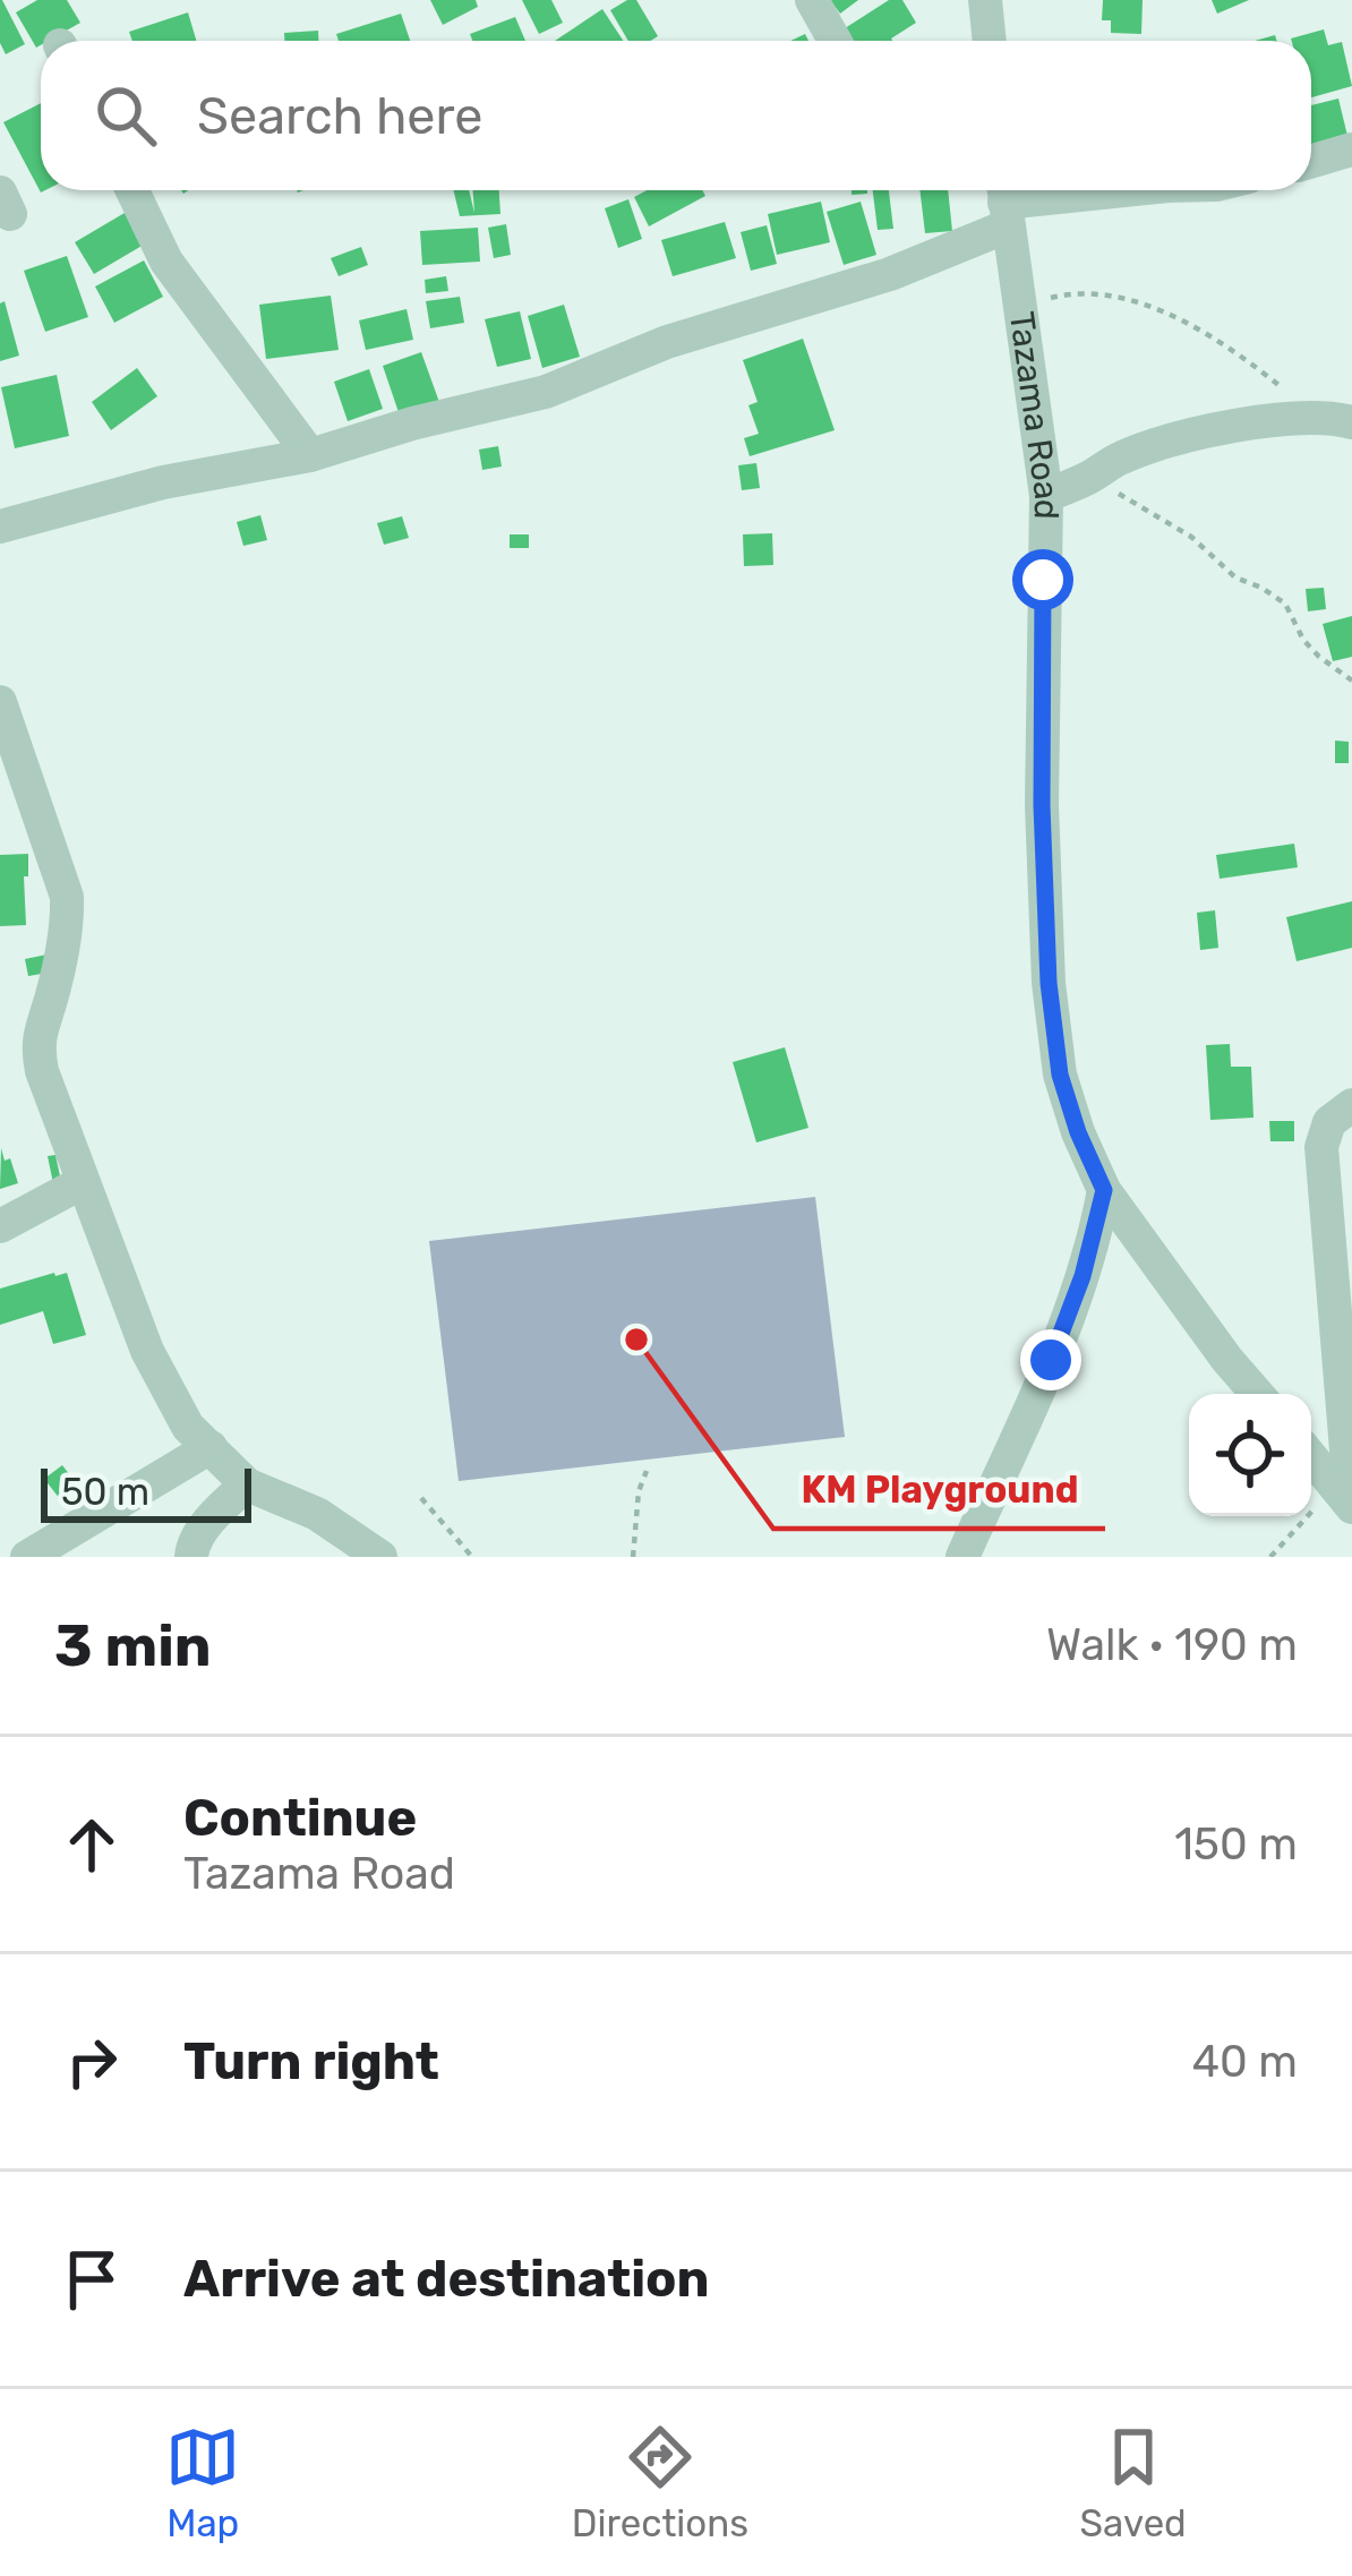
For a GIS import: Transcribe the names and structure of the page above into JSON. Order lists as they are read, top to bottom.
{
  "streets": {
    "street": ["Tazama Road"]
  },
  "places": ["KM Playground"],
  "scale_bar": "50 m",
  "page": {
    "search": "Search here",
    "scale": "50 m",
    "heading": ["3 min", "Walk · 190 m"],
    "list": [
      ["Continue", "Tazama Road", "150 m"],
      ["Turn right", "40 m"],
      "Arrive at destination"
    ],
    "nav": ["Map", "Directions", "Saved"]
  }
}
